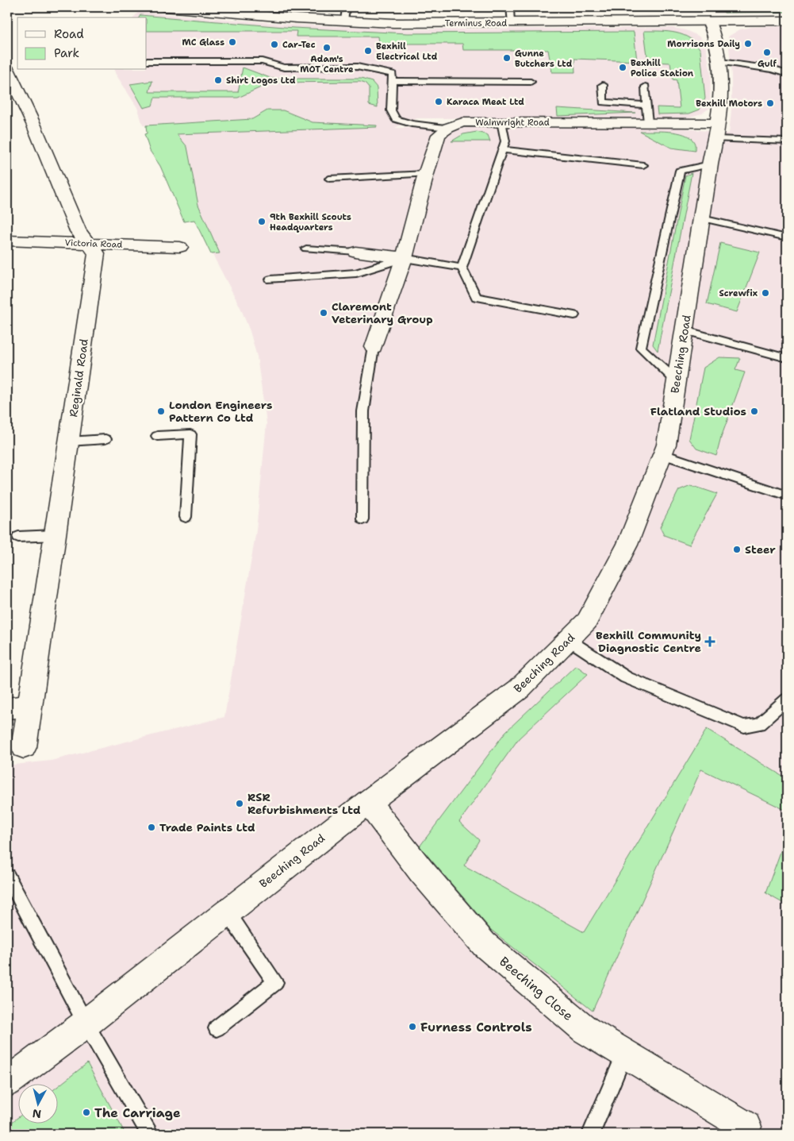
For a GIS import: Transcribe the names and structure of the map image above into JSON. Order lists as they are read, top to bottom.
{
  "streets": {
    "street": [
      "Terminus Road",
      "Wainwright Road",
      "Victoria Road",
      "Beeching Road",
      "Reginald Road",
      "Beeching Close"
    ]
  },
  "crossings": [
    ["Terminus Road", "Beeching Road"],
    ["Wainwright Road", "Beeching Road"],
    ["Victoria Road", "Reginald Road"],
    ["Beeching Road", "Beeching Close"]
  ],
  "places": {
    "other": [
      "MC Glass",
      "Morrisons Daily",
      "Car-Tec",
      "Adam's MOT Centre",
      "Bexhill Electrical Ltd",
      "Gulf",
      "Gunne Butchers Ltd",
      "Bexhill Police Station",
      "Shirt Logos Ltd",
      "Karaca Meat Ltd",
      "Bexhill Motors",
      "9th Bexhill Scouts Headquarters",
      "Screwfix",
      "Claremont Veterinary Group",
      "London Engineers Pattern Co Ltd",
      "Flatland Studios",
      "Steer",
      "RSR Refurbishments Ltd",
      "Trade Paints Ltd",
      "Furness Controls",
      "The Carriage"
    ],
    "health": ["Bexhill Community Diagnostic Centre"]
  },
  "legend": ["Road", "Park"],
  "north": "bottom"
}
